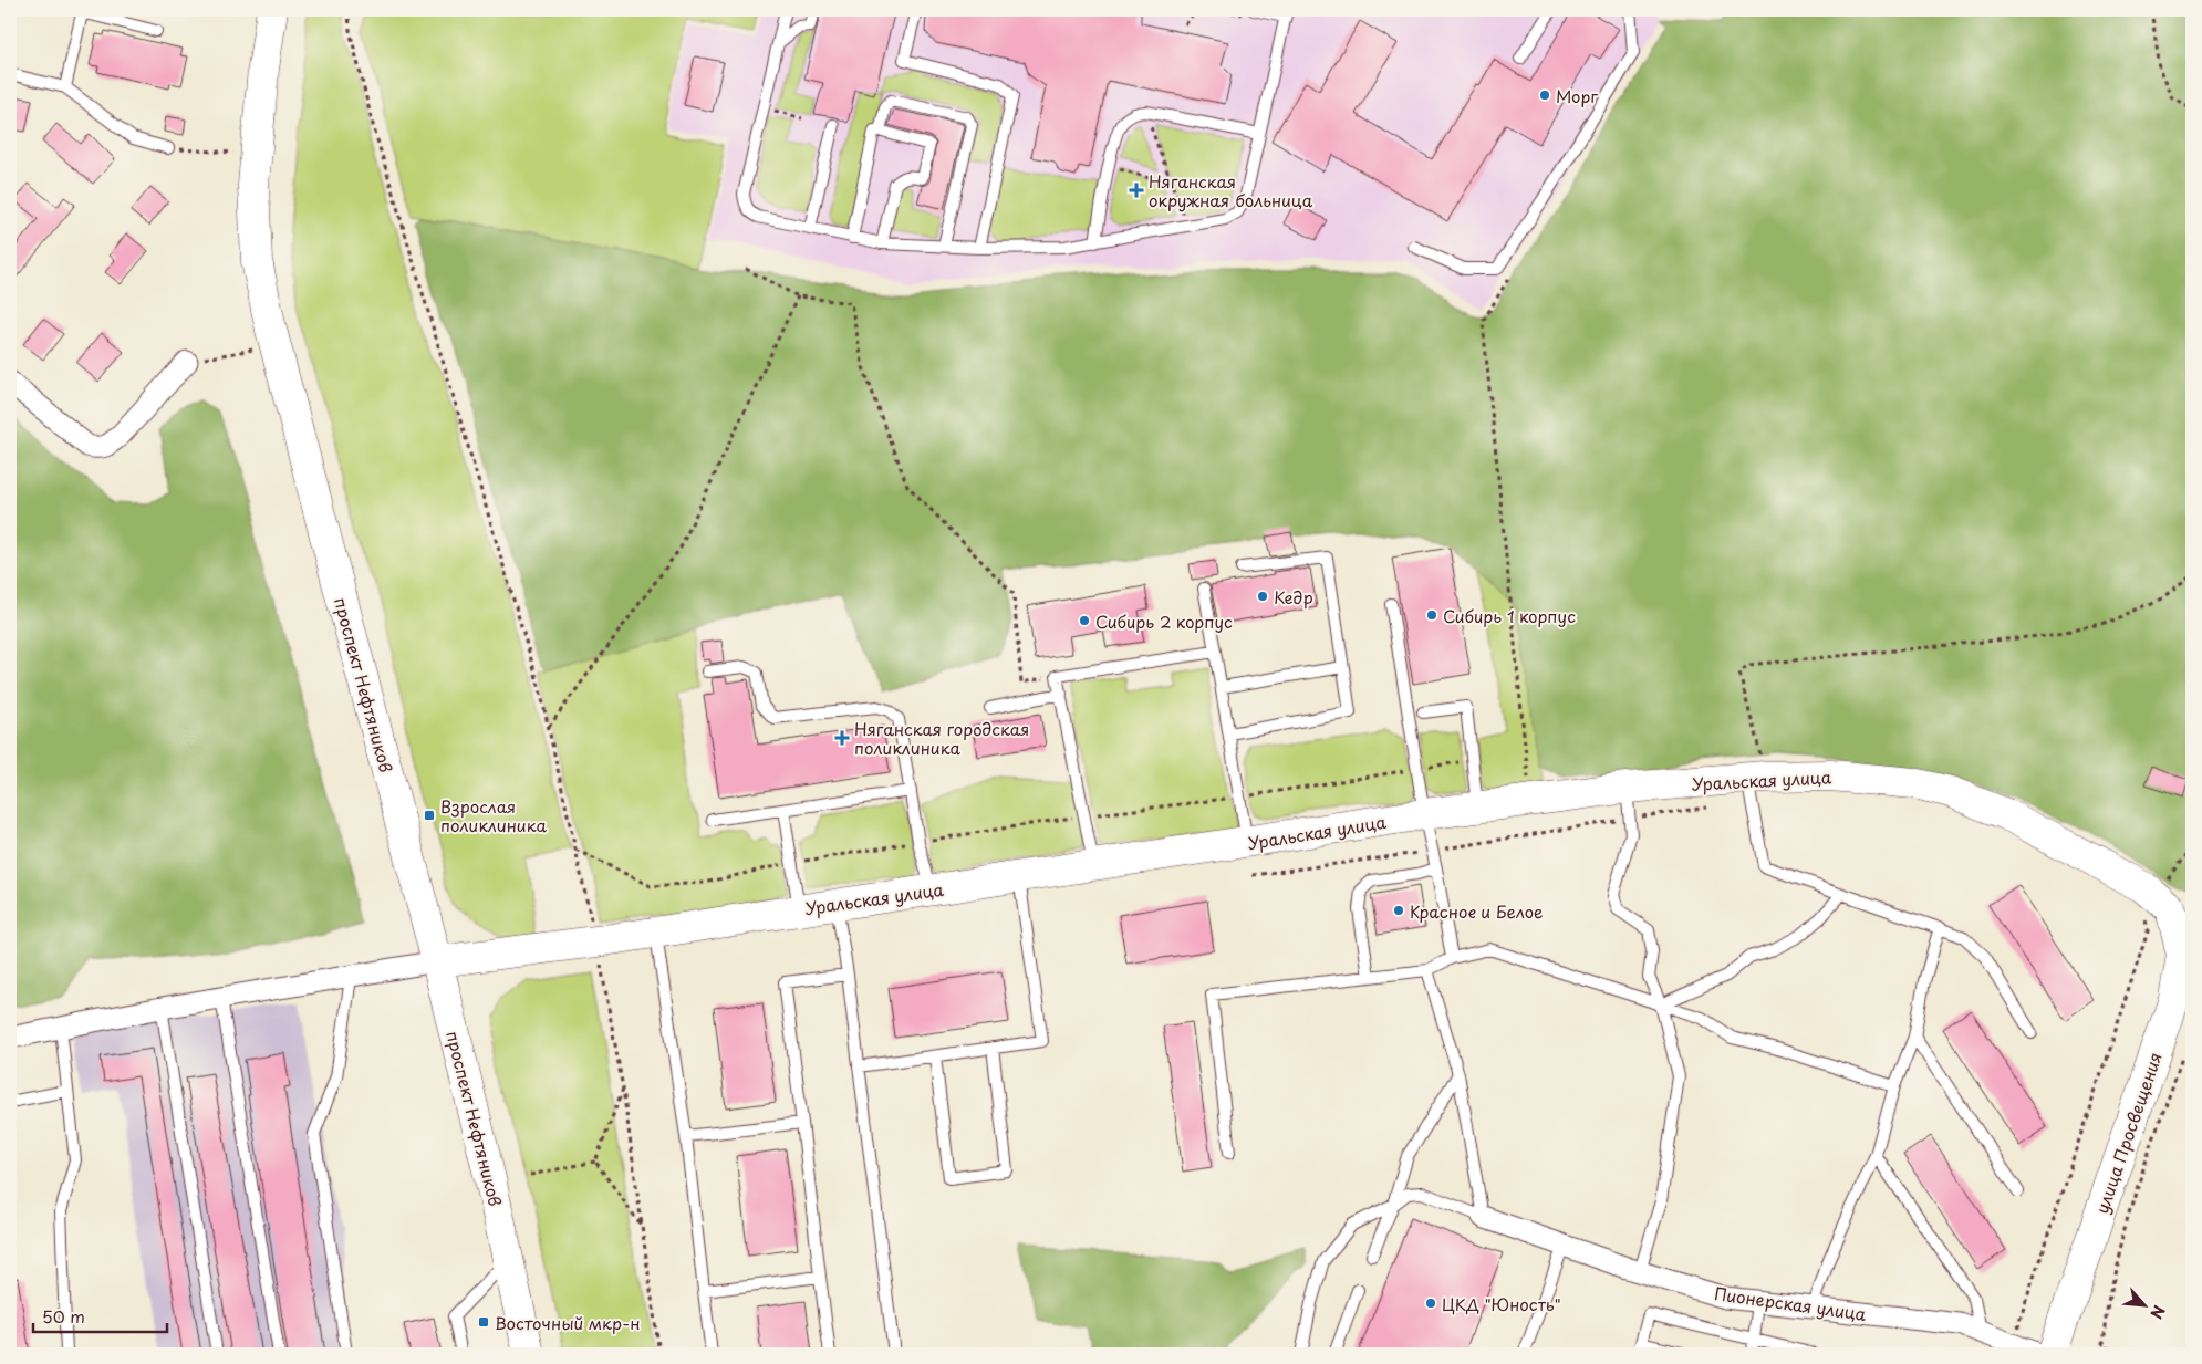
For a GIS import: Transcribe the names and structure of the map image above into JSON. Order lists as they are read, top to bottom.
{
  "streets": {
    "street": [
      "проспект Нефтяников",
      "Уральская улица",
      "улица Просвещения",
      "Пионерская улица"
    ]
  },
  "crossings": [
    ["проспект Нефтяников", "Уральская улица"],
    ["Уральская улица", "улица Просвещения"]
  ],
  "places": {
    "other": [
      "Морг",
      "Кедр",
      "Сибирь 1 корпус",
      "Сибирь 2 корпус",
      "Красное и Белое",
      "ЦКД \"Юность\""
    ],
    "health": ["Няганская окружная больница", "Няганская городская поликлиника"],
    "transit": ["Взрослая поликлиника", "Восточный мкр-н"]
  },
  "scale_bar": "50 m",
  "north": "bottom right"
}
